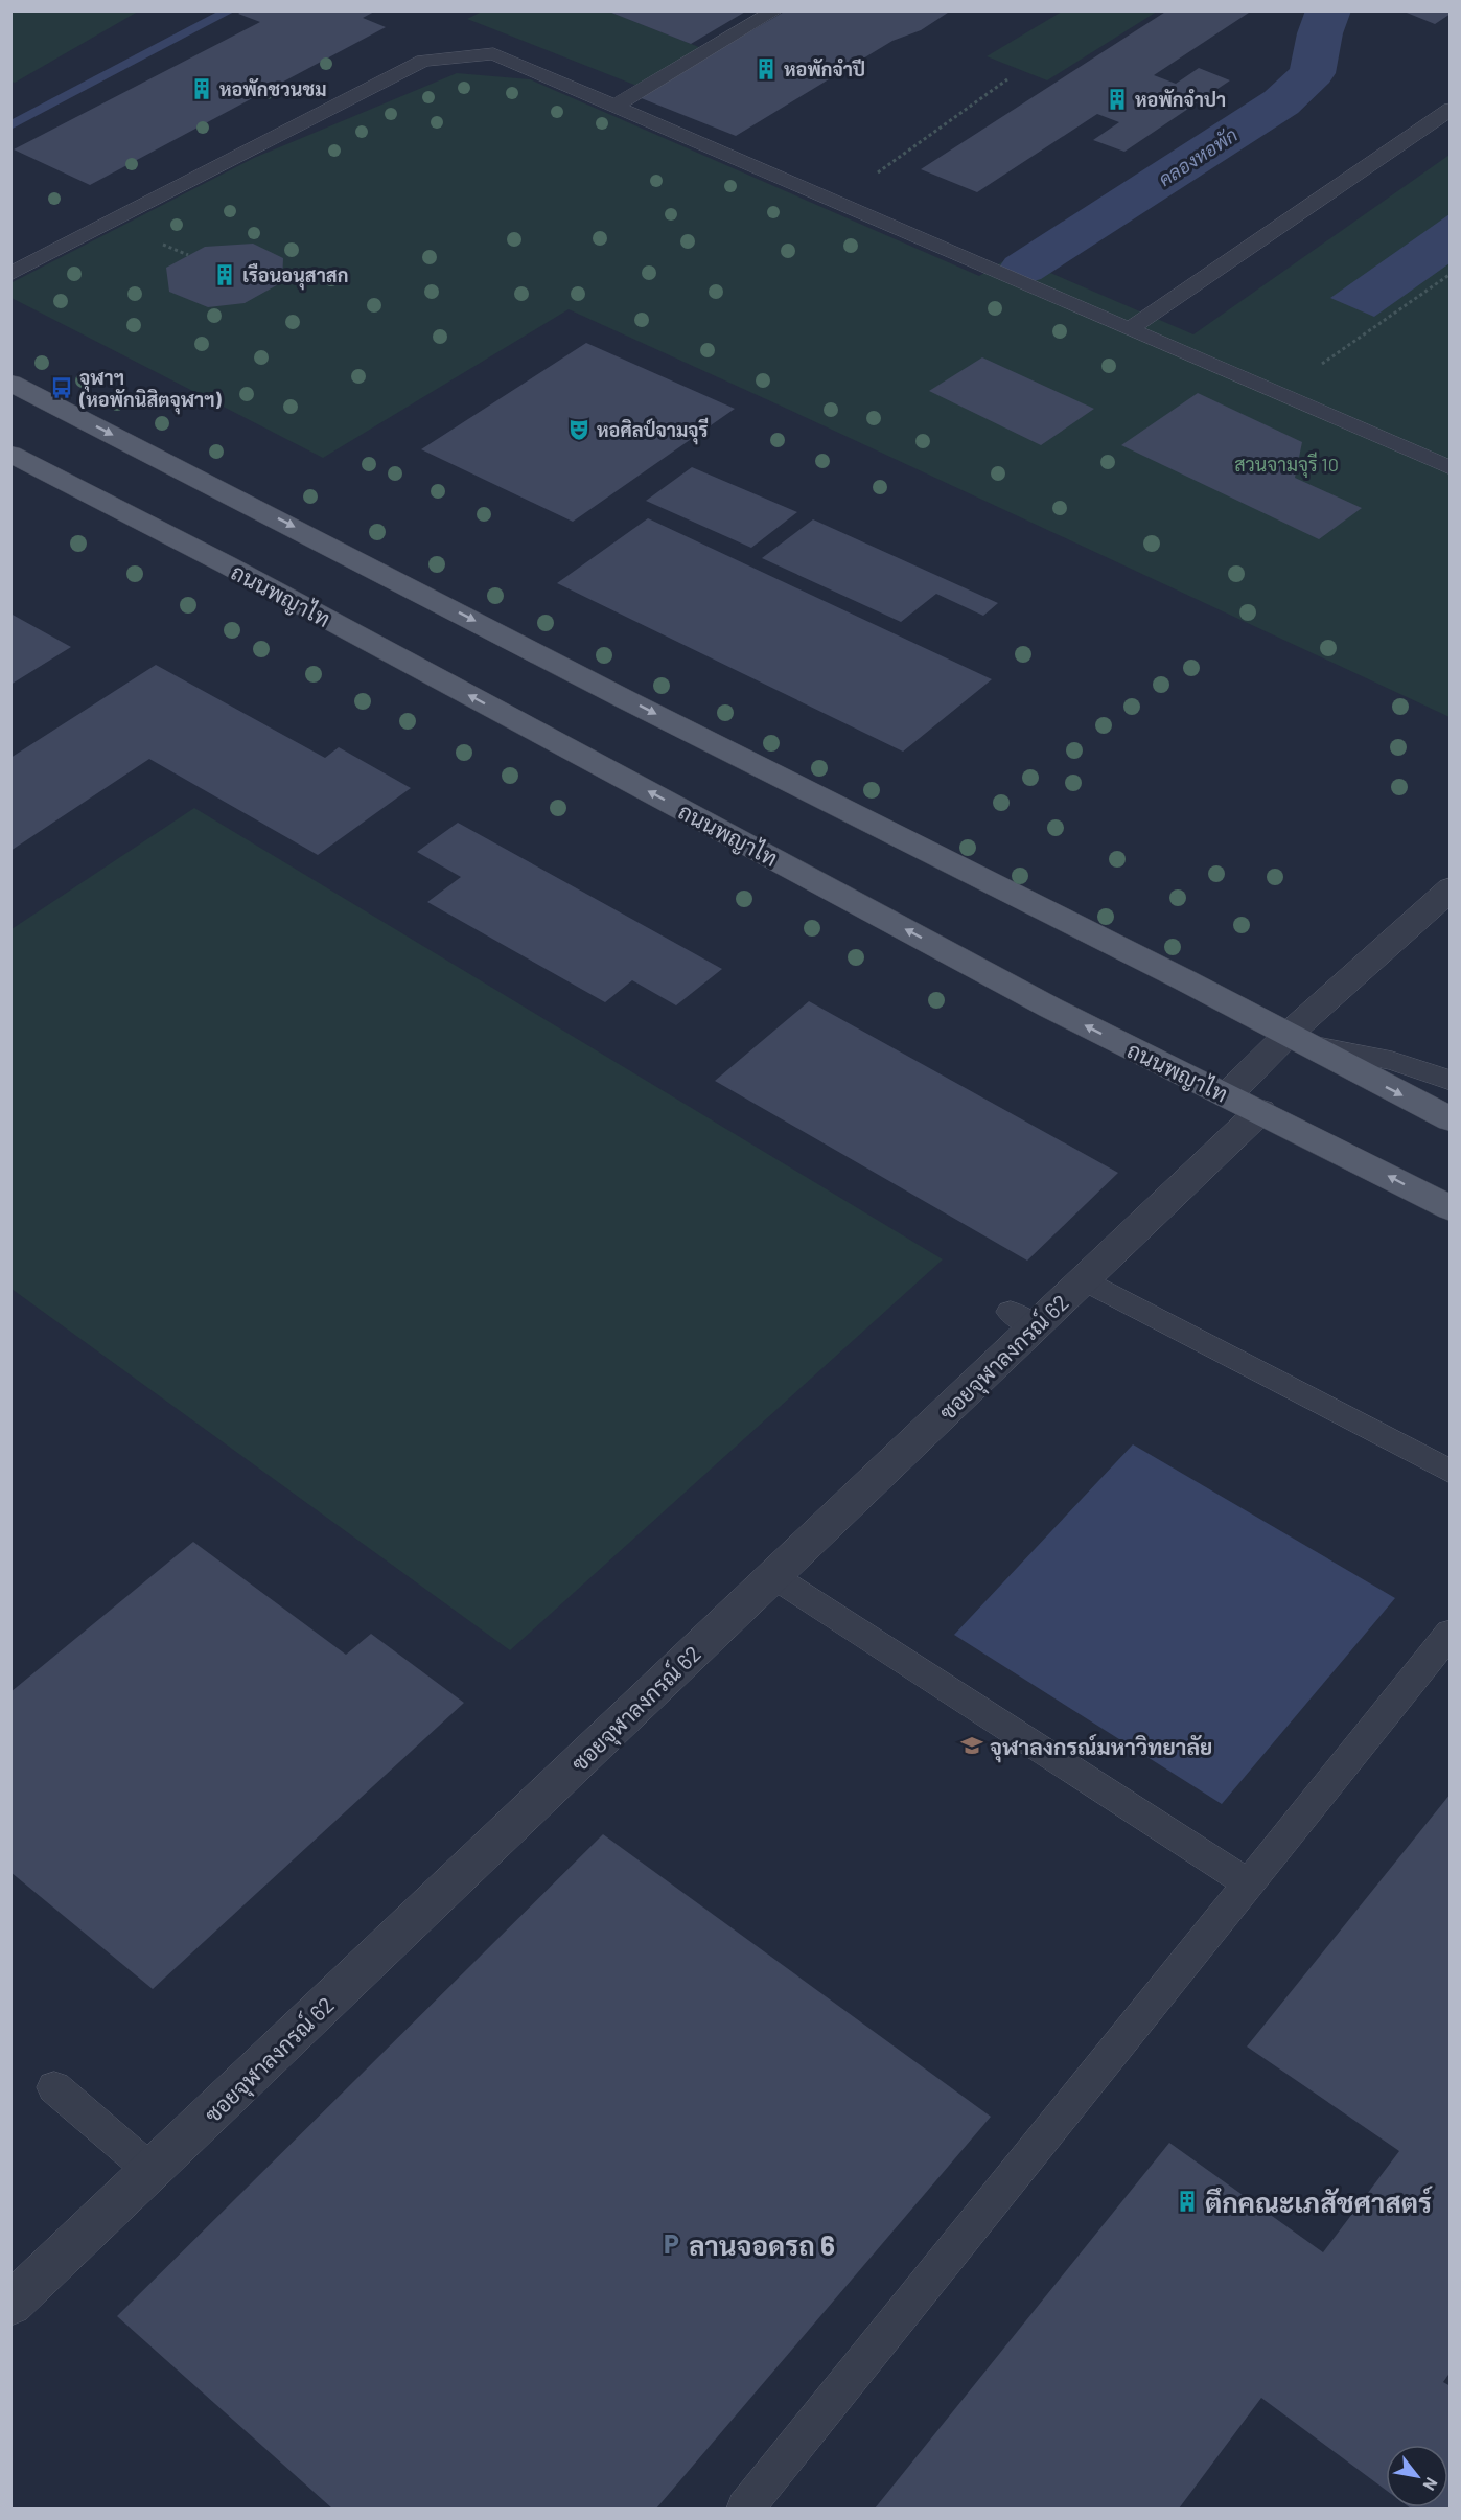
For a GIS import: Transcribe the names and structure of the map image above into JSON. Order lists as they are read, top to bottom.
{
  "streets": {
    "main road": ["ถนนพญาไท"],
    "street": ["ซอยจุฬาลงกรณ์ 62"]
  },
  "crossings": [
    ["ถนนพญาไท", "ซอยจุฬาลงกรณ์ 62"]
  ],
  "water": ["คลองหอพัก"],
  "parks": ["สวนจามจุรี 10"],
  "places": {
    "building": [
      "หอพักจำปี",
      "หอพักชวนชม",
      "หอพักจำปา",
      "เรือนอนุสาสก",
      "ตึกคณะเภสัชศาสตร์"
    ],
    "bus stop": ["จุฬาฯ (หอพักนิสิตจุฬาฯ)"],
    "theatre": ["หอศิลป์จามจุรี"],
    "school or university": ["จุฬาลงกรณ์มหาวิทยาลัย"],
    "parking": ["ลานจอดรถ 6"]
  },
  "north": "bottom right"
}
